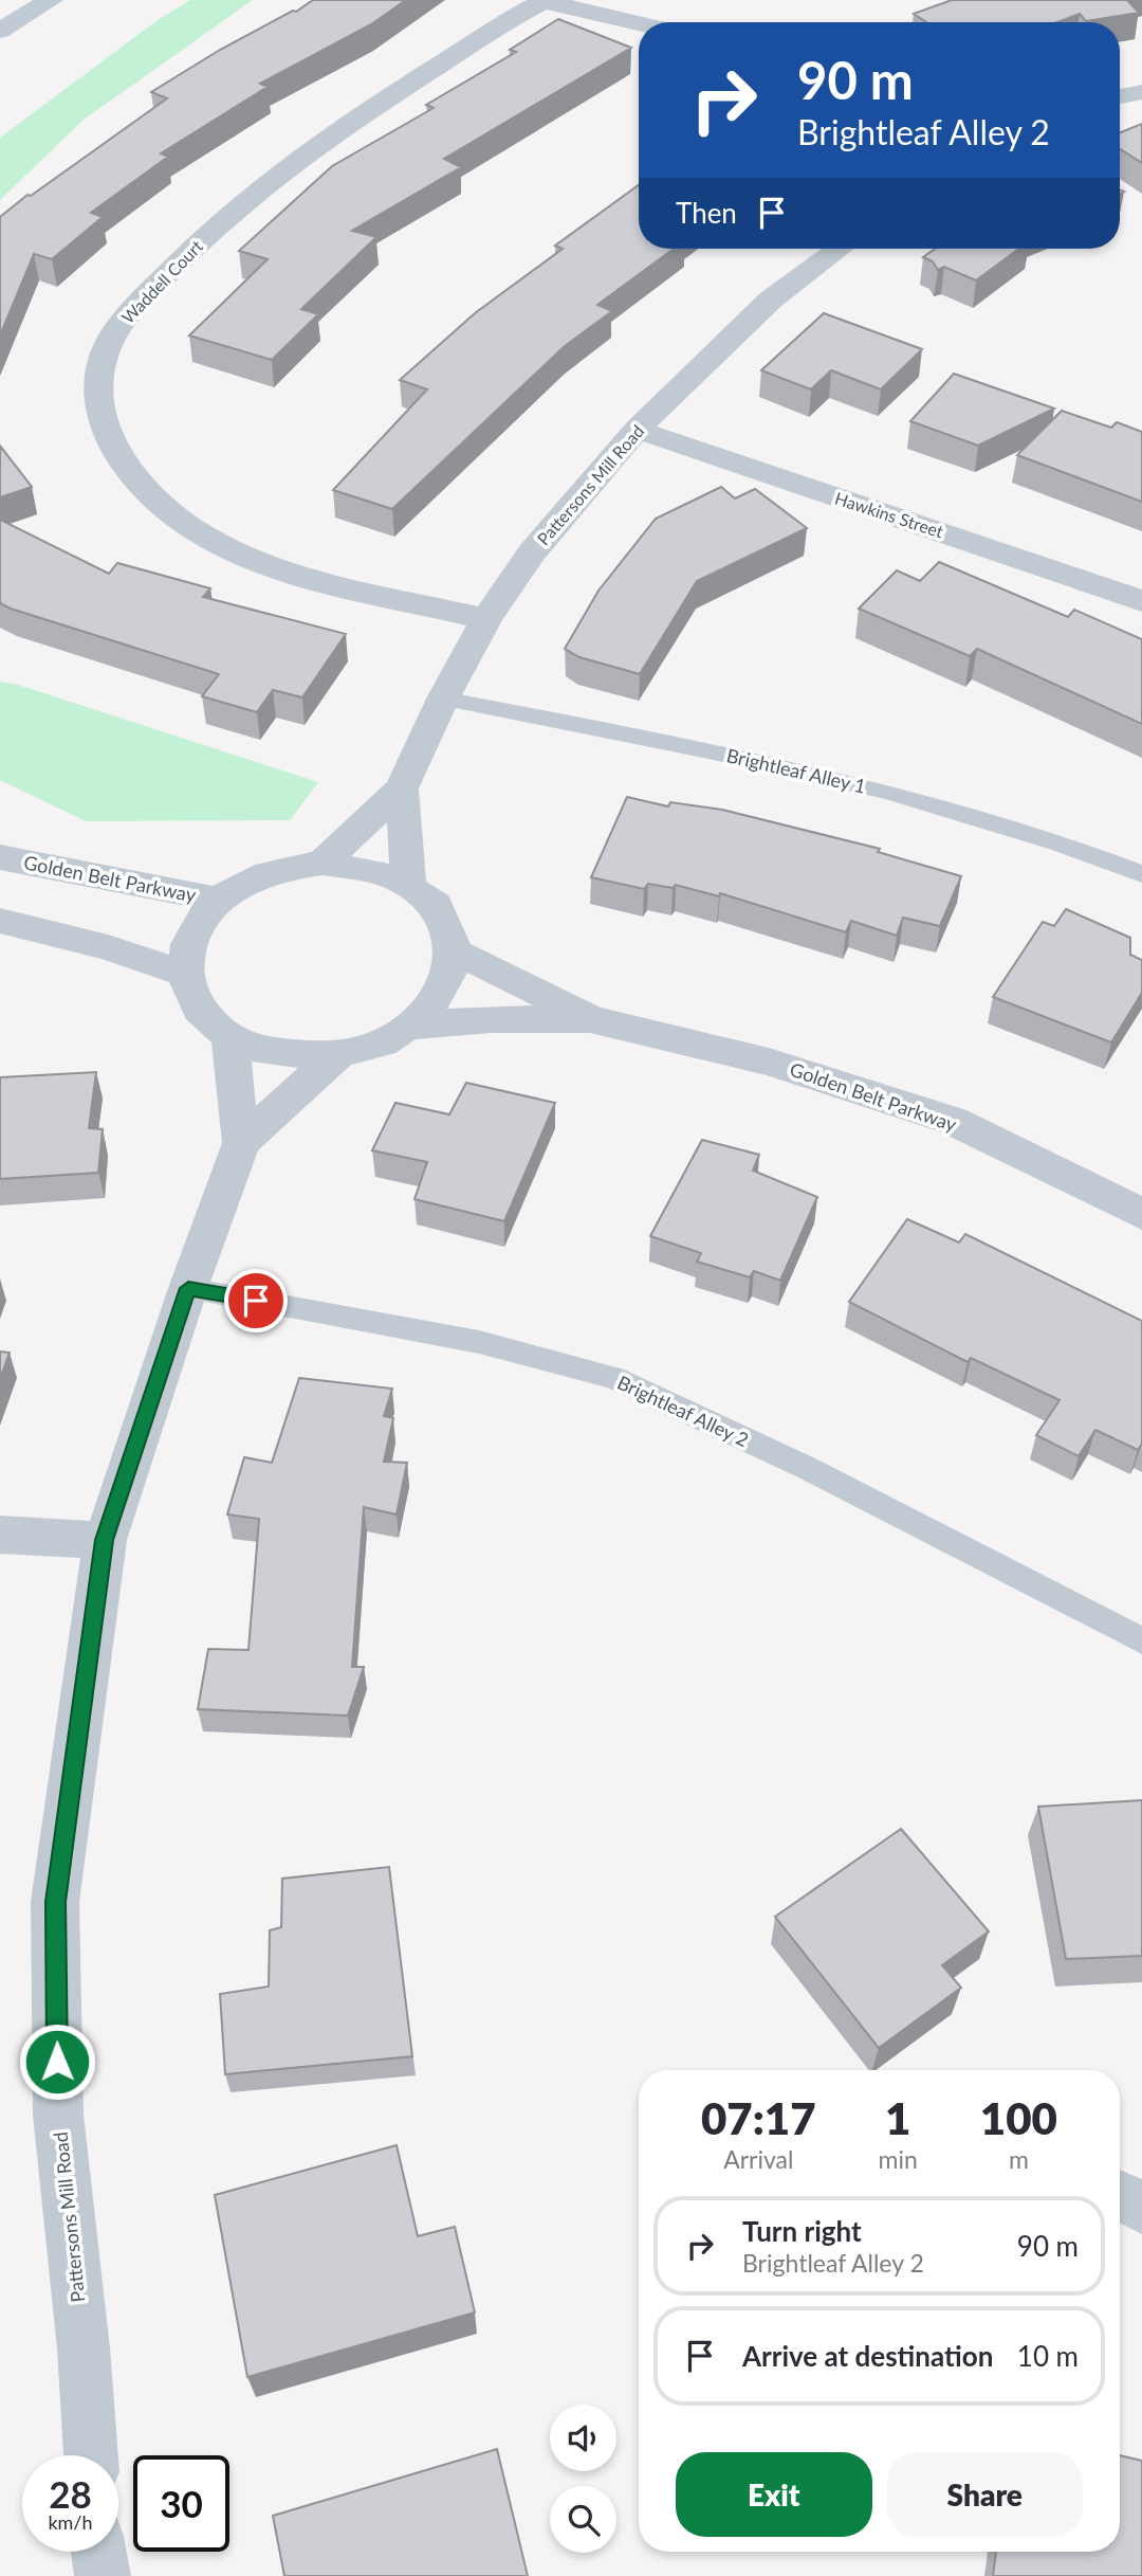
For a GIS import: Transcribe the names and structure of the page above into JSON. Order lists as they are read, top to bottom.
{
  "streets": {
    "street": [
      "Waddell Court",
      "Pattersons Mill Road",
      "Hawkins Street",
      "Golden Belt Parkway"
    ],
    "lane": ["Brightleaf Alley 1", "Brightleaf Alley 2"]
  },
  "crossings": [
    ["Waddell Court", "Pattersons Mill Road"],
    ["Pattersons Mill Road", "Hawkins Street"],
    ["Pattersons Mill Road", "Brightleaf Alley 1"],
    ["Pattersons Mill Road", "Golden Belt Parkway"],
    ["Pattersons Mill Road", "Brightleaf Alley 2"]
  ],
  "page": {
    "turn": ["90 m", "Brightleaf Alley 2"],
    "then": "Then",
    "eta": [
      "07:17",
      "Arrival",
      "1",
      "min",
      "100",
      "m"
    ],
    "list": [
      {
        "name": "Turn right",
        "note": "Brightleaf Alley 2",
        "value": "90 m"
      },
      {
        "name": "Arrive at destination",
        "value": "10 m"
      }
    ],
    "buttons": ["Exit", "Share"],
    "speed": "28 km/h",
    "limit": "30"
  }
}
